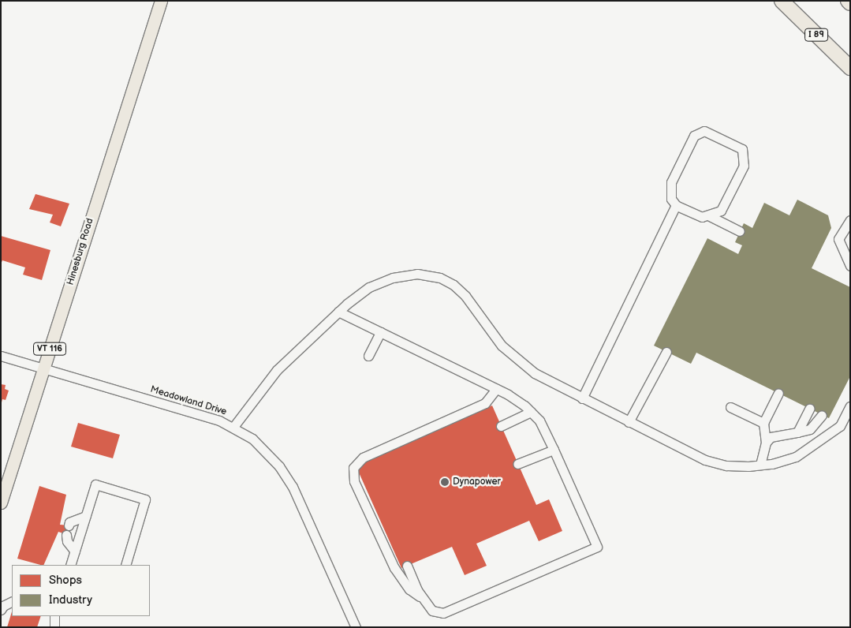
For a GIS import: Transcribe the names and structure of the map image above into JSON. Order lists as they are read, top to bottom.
{
  "streets": {
    "highway": ["I 89"],
    "main road": ["Hinesburg Road", "VT 116"],
    "street": ["Meadowland Drive"]
  },
  "crossings": [
    ["Hinesburg Road", "Meadowland Drive"]
  ],
  "places": ["Dynapower"],
  "legend": ["Shops", "Industry"]
}
